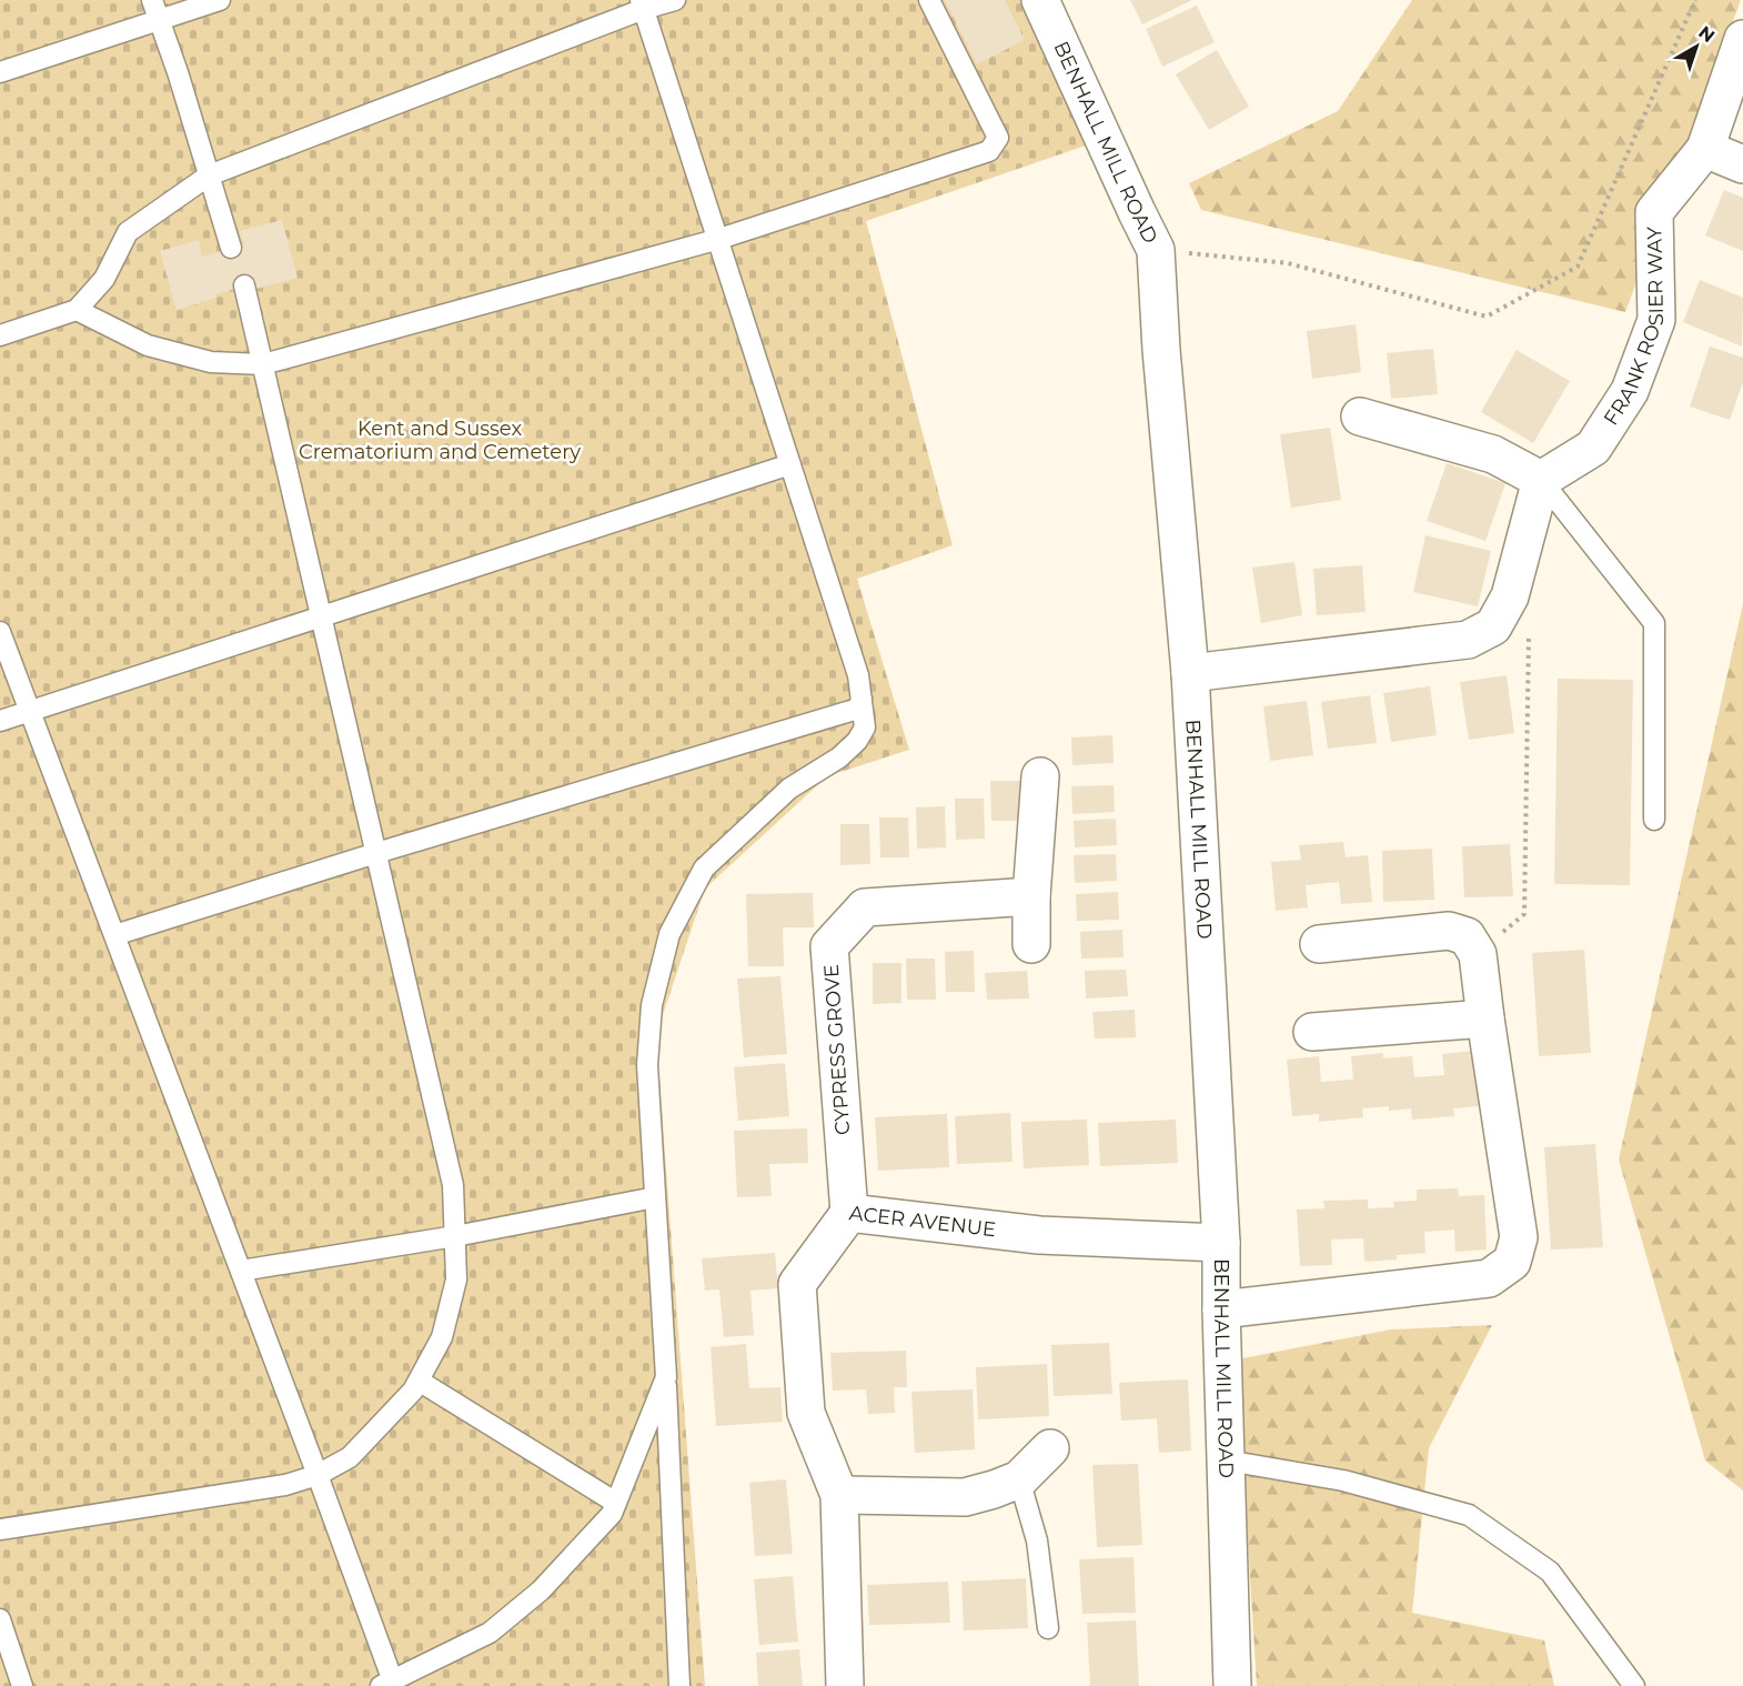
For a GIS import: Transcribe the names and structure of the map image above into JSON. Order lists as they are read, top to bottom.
{
  "streets": {
    "street": [
      "BENHALL MILL ROAD",
      "FRANK ROSIER WAY",
      "CYPRESS GROVE",
      "ACER AVENUE"
    ]
  },
  "crossings": [
    ["BENHALL MILL ROAD", "ACER AVENUE"],
    ["CYPRESS GROVE", "ACER AVENUE"]
  ],
  "parks": ["Kent and Sussex Crematorium and Cemetery"],
  "north": "top right"
}
